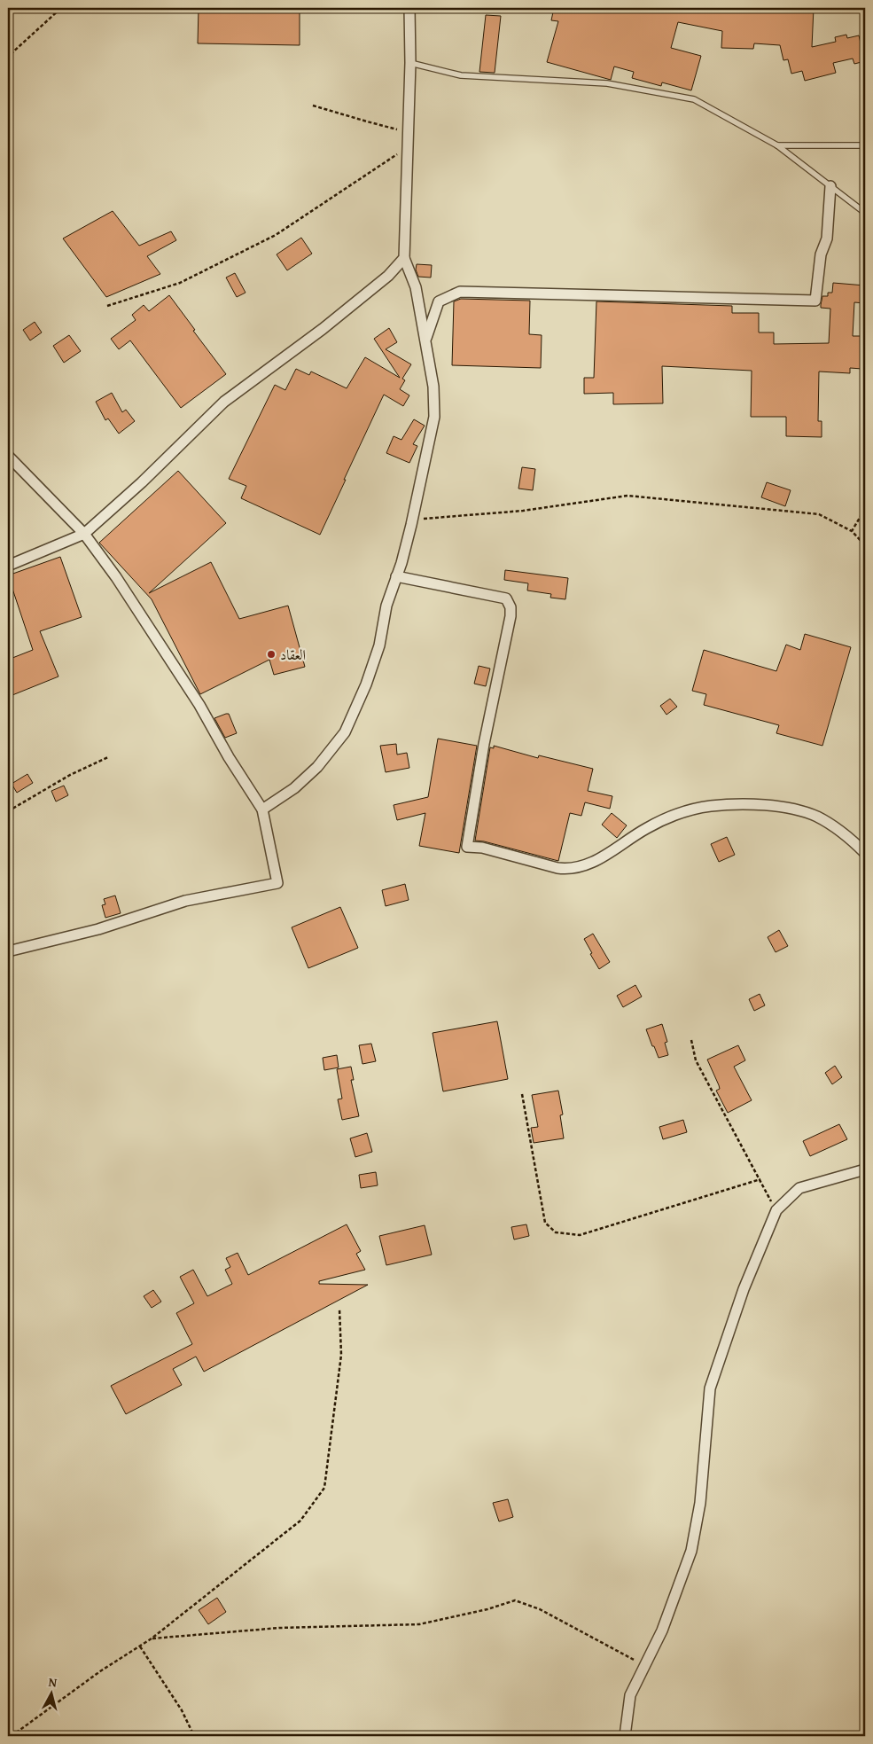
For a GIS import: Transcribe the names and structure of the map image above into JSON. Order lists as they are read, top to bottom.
{
  "places": ["العقاد"],
  "north": "top"
}
